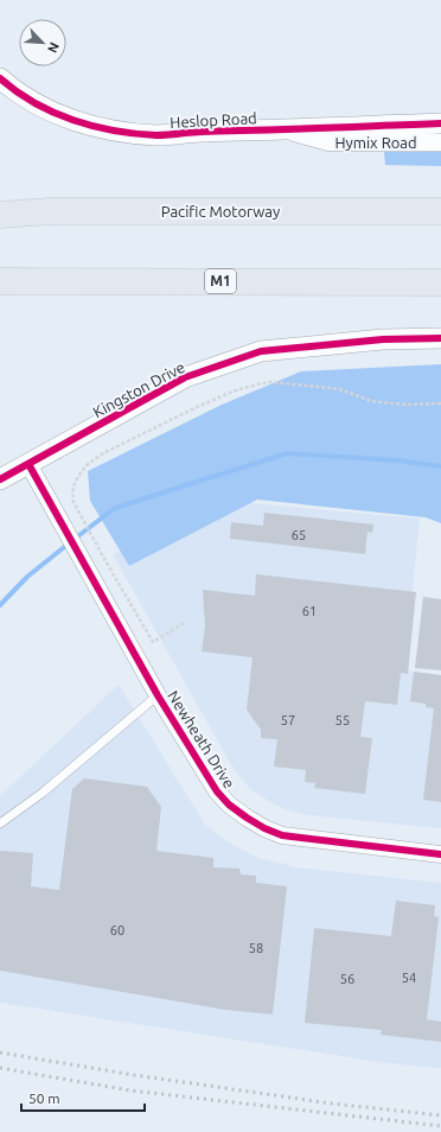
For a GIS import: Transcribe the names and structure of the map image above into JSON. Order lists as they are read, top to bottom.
{
  "streets": {
    "highway": ["Pacific Motorway", "M1"],
    "street": [
      "Heslop Road",
      "Hymix Road",
      "Kingston Drive",
      "Newheath Drive"
    ]
  },
  "crossings": [
    ["Heslop Road", "Hymix Road"],
    ["Kingston Drive", "Newheath Drive"]
  ],
  "house_numbers": [
    "65",
    "61",
    "57",
    "55",
    "60",
    "58",
    "54",
    "56"
  ],
  "scale_bar": "50 m",
  "north": "bottom right"
}
